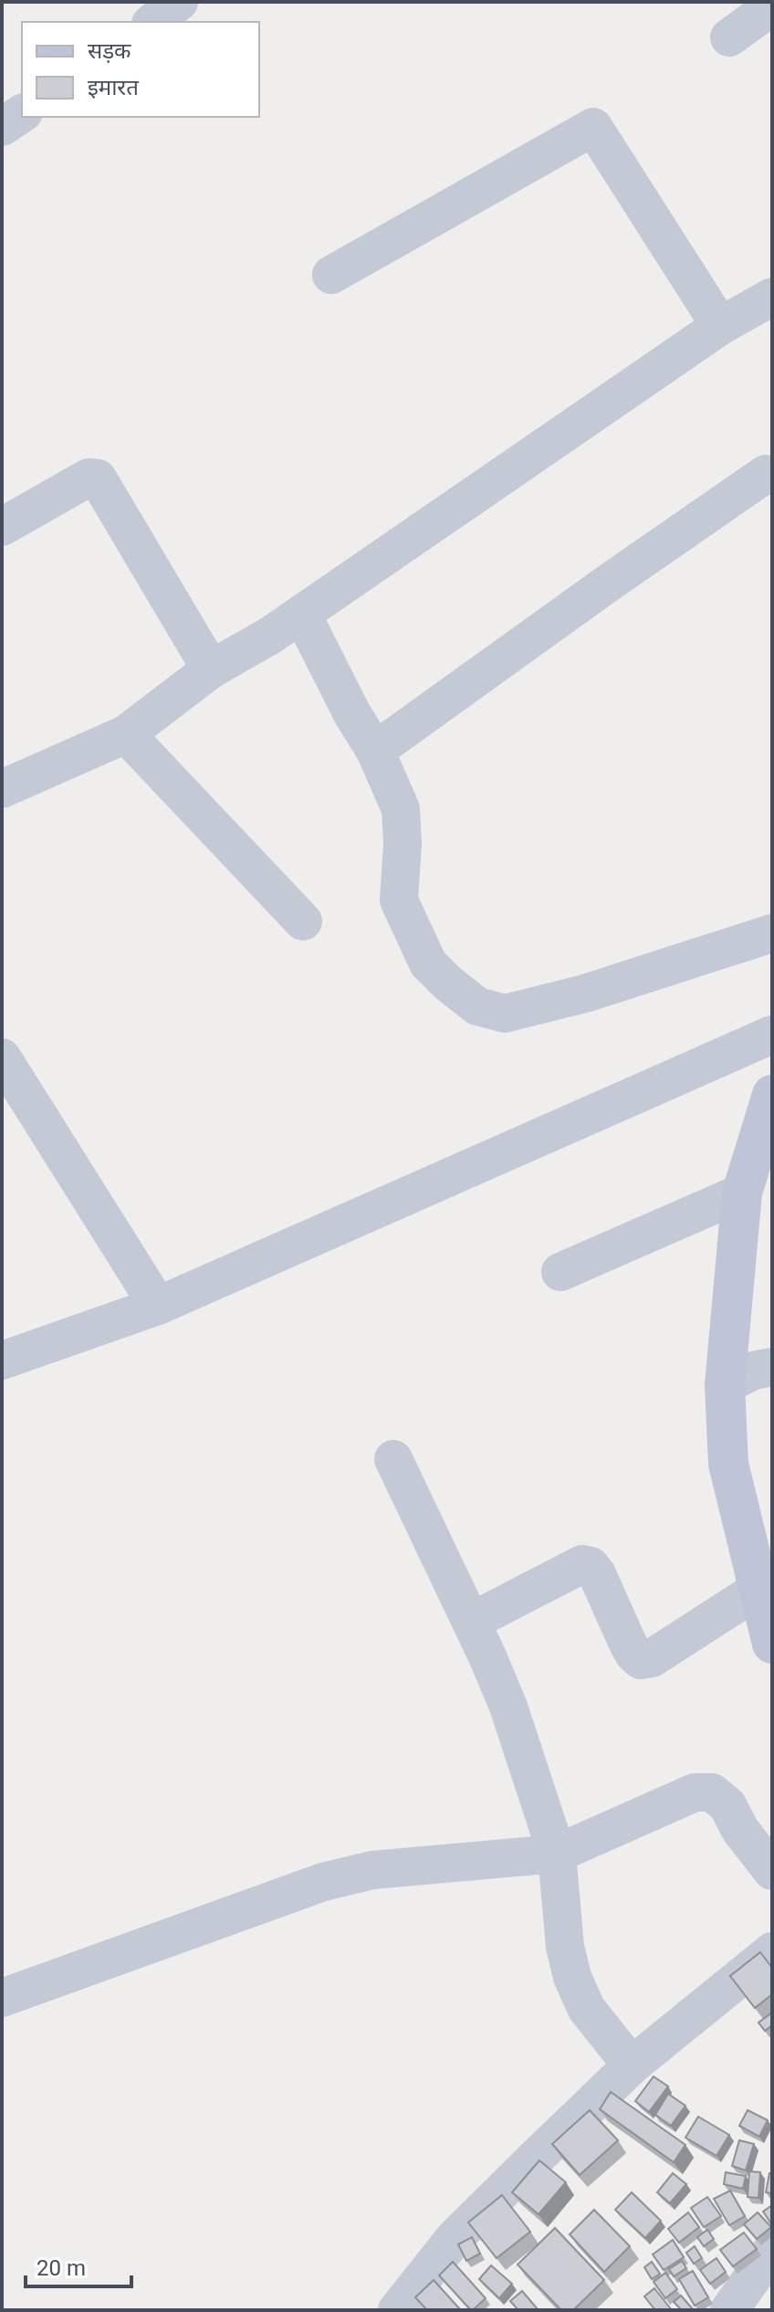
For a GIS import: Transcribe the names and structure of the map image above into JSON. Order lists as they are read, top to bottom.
{
  "legend": ["सड़क", "इमारत"],
  "scale_bar": "20 m"
}
